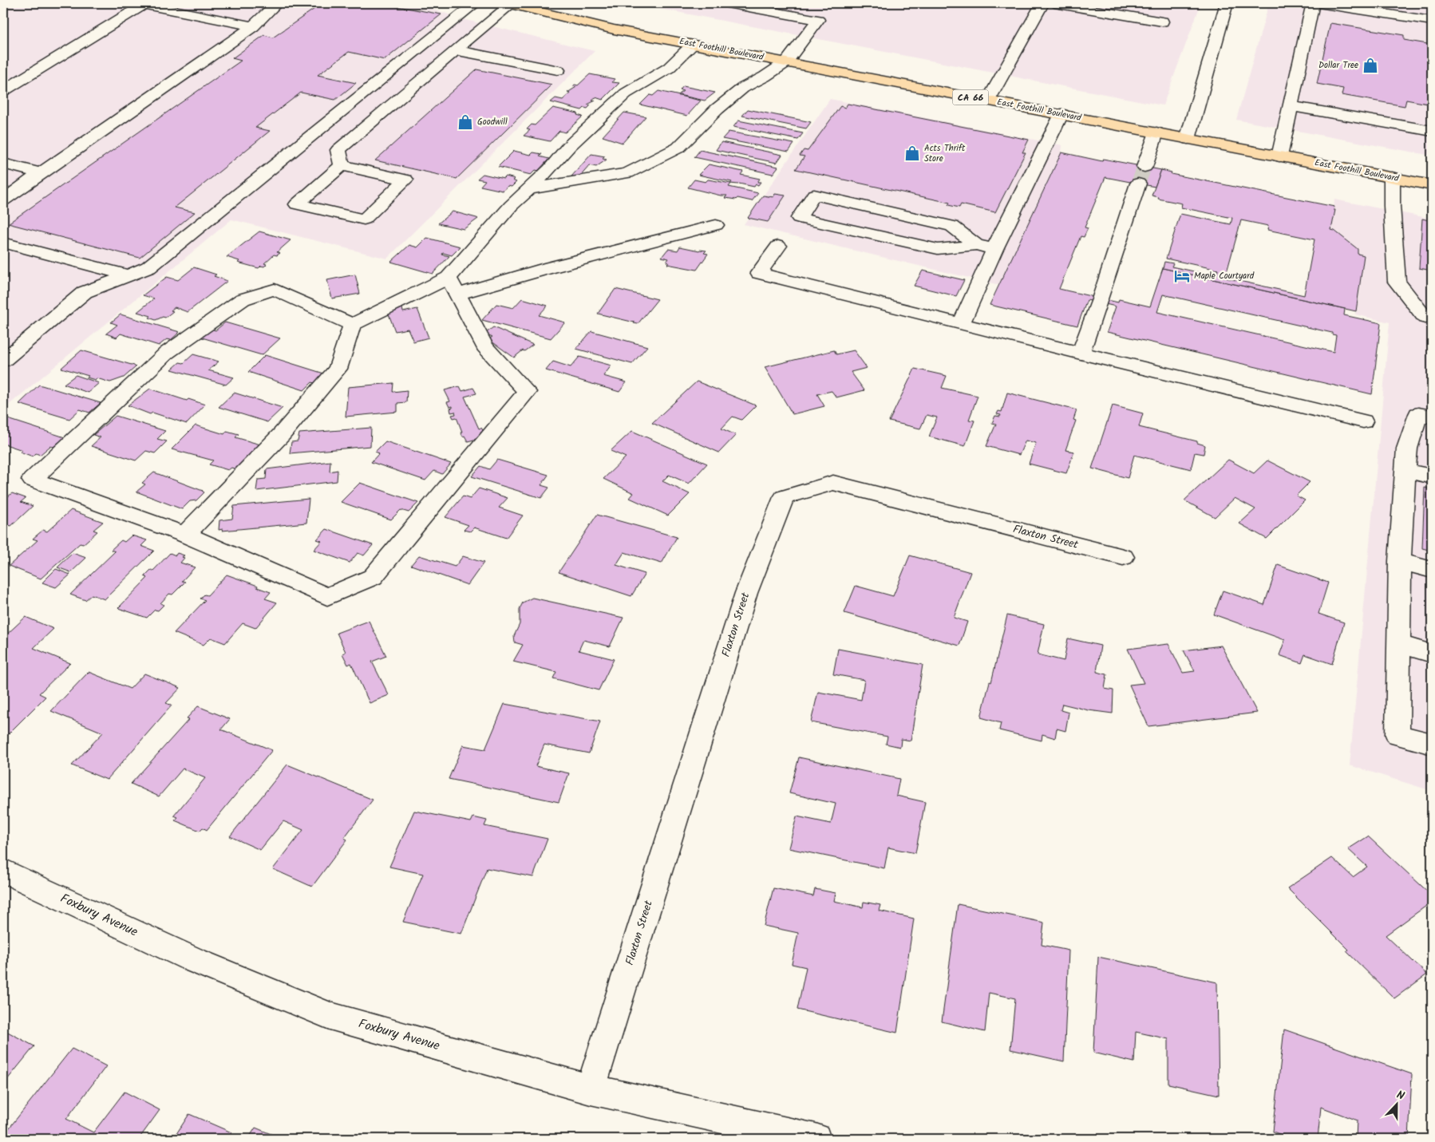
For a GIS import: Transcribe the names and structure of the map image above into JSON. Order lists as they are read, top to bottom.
{
  "streets": {
    "main road": ["East Foothill Boulevard", "CA 66"],
    "street": ["Flaxton Street", "Foxbury Avenue"]
  },
  "crossings": [
    ["Flaxton Street", "Foxbury Avenue"]
  ],
  "places": {
    "shop": ["Dollar Tree", "Goodwill", "Acts Thrift Store"],
    "hotel": ["Maple Courtyard"]
  },
  "north": "top"
}
